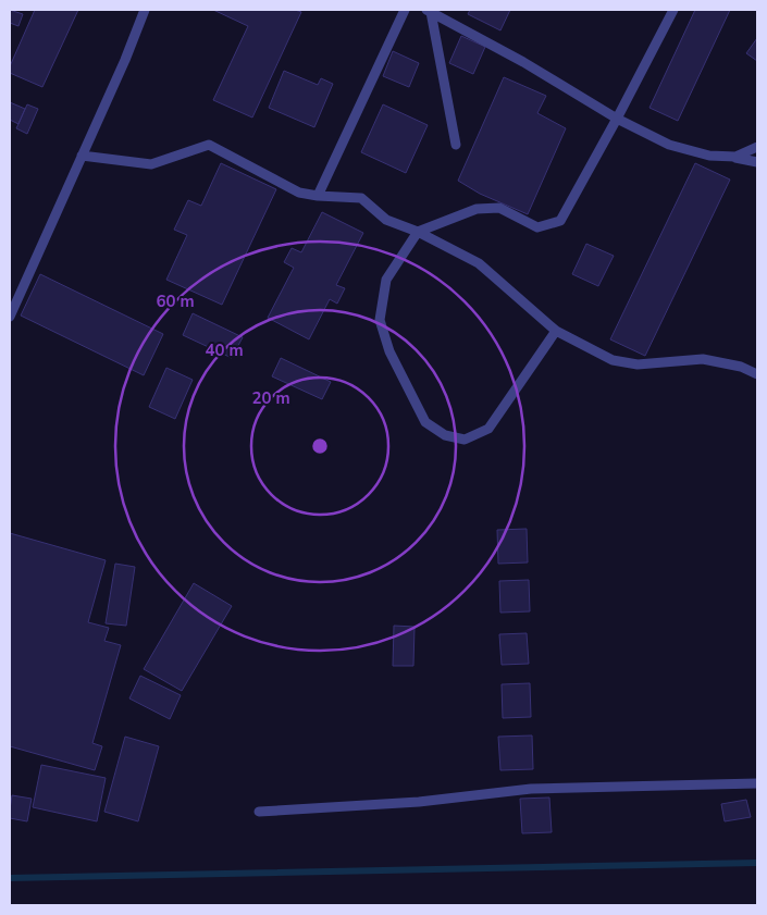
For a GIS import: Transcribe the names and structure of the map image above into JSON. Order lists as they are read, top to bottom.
{
  "rings": ["60 m", "40 m", "20 m"]
}
